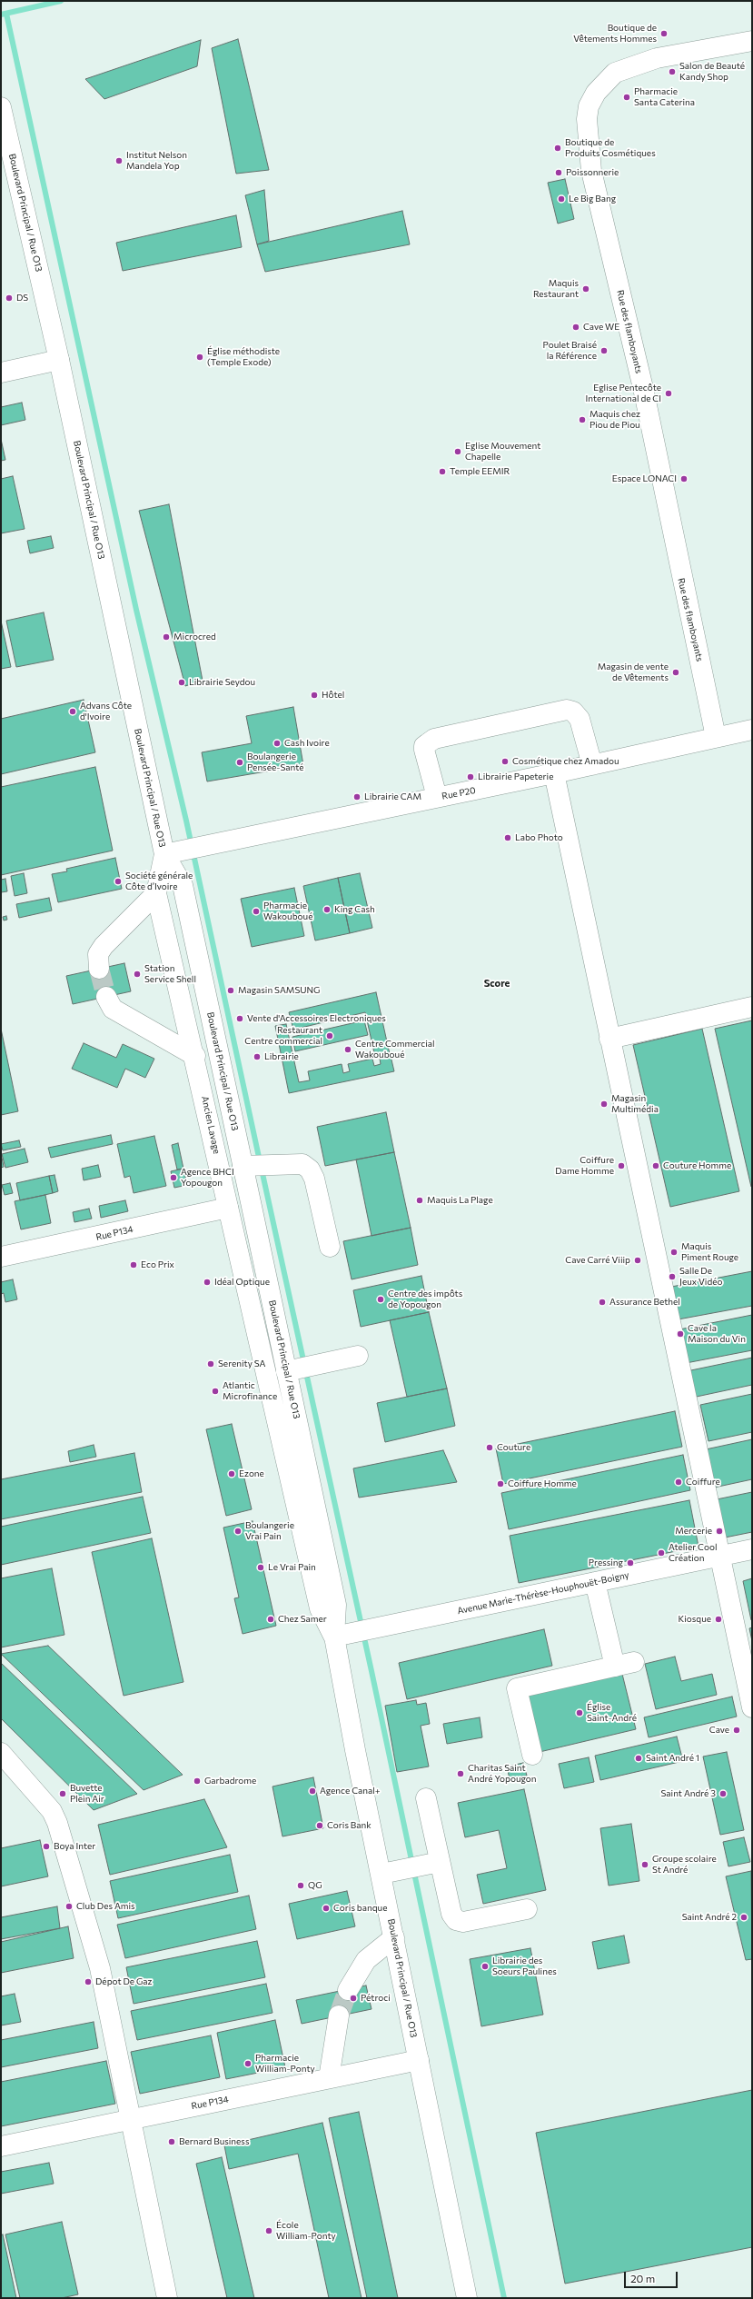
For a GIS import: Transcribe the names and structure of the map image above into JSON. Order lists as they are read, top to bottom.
{
  "streets": {
    "street": [
      "Boulevard Principal / Rue O13",
      "Rue des flamboyants",
      "Rue P20",
      "Ancien Lavage",
      "Rue P134",
      "Avenue Marie-Thérèse-Houphouët-Boigny"
    ]
  },
  "crossings": [
    ["Boulevard Principal / Rue O13", "Rue P20"],
    ["Boulevard Principal / Rue O13", "Ancien Lavage"],
    ["Boulevard Principal / Rue O13", "Rue P134"],
    ["Boulevard Principal / Rue O13", "Avenue Marie-Thérèse-Houphouët-Boigny"],
    ["Rue des flamboyants", "Rue P20"],
    ["Rue P20", "Ancien Lavage"],
    ["Ancien Lavage", "Rue P134"]
  ],
  "districts": ["Score"],
  "places": [
    "Boutique de Vêtements Hommes",
    "Salon de Beauté Kandy Shop",
    "Pharmacie Santa Caterina",
    "Boutique de Produits Cosmétiques",
    "Institut Nelson Mandela Yop",
    "Poissonnerie",
    "Le Big Bang",
    "Maquis Restaurant",
    "DS",
    "Cave WE",
    "Poulet Braisé la Référence",
    "Église méthodiste (Temple Exode)",
    "Eglise Pentecôte International de CI",
    "Maquis chez Piou de Piou",
    "Eglise Mouvement Chapelle",
    "Temple EEMIR",
    "Espace LONACI",
    "Microcred",
    "Magasin de vente de Vêtements",
    "Librairie Seydou",
    "Hôtel",
    "Advans Côte d'Ivoire",
    "Cash Ivoire",
    "Cosmétique chez Amadou",
    "Boulangerie Pensée-Santé",
    "Librairie Papeterie",
    "Librairie CAM",
    "Labo Photo",
    "Société générale Côte d’Ivoire",
    "King Cash",
    "Pharmacie Wakouboué",
    "Station Service Shell",
    "Magasin SAMSUNG",
    "Vente d'Accessoires Electroniques",
    "Restaurant Centre commercial",
    "Centre Commercial Wakouboué",
    "Librairie",
    "Magasin Multimédia",
    "Coiffure Dame Homme",
    "Couture Homme",
    "Agence BHCI Yopougon",
    "Maquis La Plage",
    "Maquis Piment Rouge",
    "Cave Carré Viiip",
    "Eco Prix",
    "Salle De Jeux Vidéo",
    "Idéal Optique",
    "Centre des impôts de Yopougon",
    "Assurance Bethel",
    "Cave la Maison du Vin",
    "Serenity SA",
    "Atlantic Microfinance",
    "Couture",
    "Ezone",
    "Coiffure",
    "Coiffure Homme",
    "Boulangerie Vrai Pain",
    "Mercerie",
    "Atelier Cool Création",
    "Pressing",
    "Le Vrai Pain",
    "Chez Samer",
    "Kiosque",
    "Église Saint-André",
    "Cave",
    "Saint André 1",
    "Charitas Saint André Yopougon",
    "Garbadrome",
    "Agence Canal+",
    "Buvette Plein Air",
    "Saint André 3",
    "Coris Bank",
    "Boya Inter",
    "Groupe scolaire St André",
    "QG",
    "Club Des Amis",
    "Coris banque",
    "Saint André 2",
    "Librairie des Soeurs Paulines",
    "Dépot De Gaz",
    "Pétroci",
    "Pharmacie William-Ponty",
    "Bernard Business",
    "École William-Ponty"
  ],
  "scale_bar": "20 m"
}
